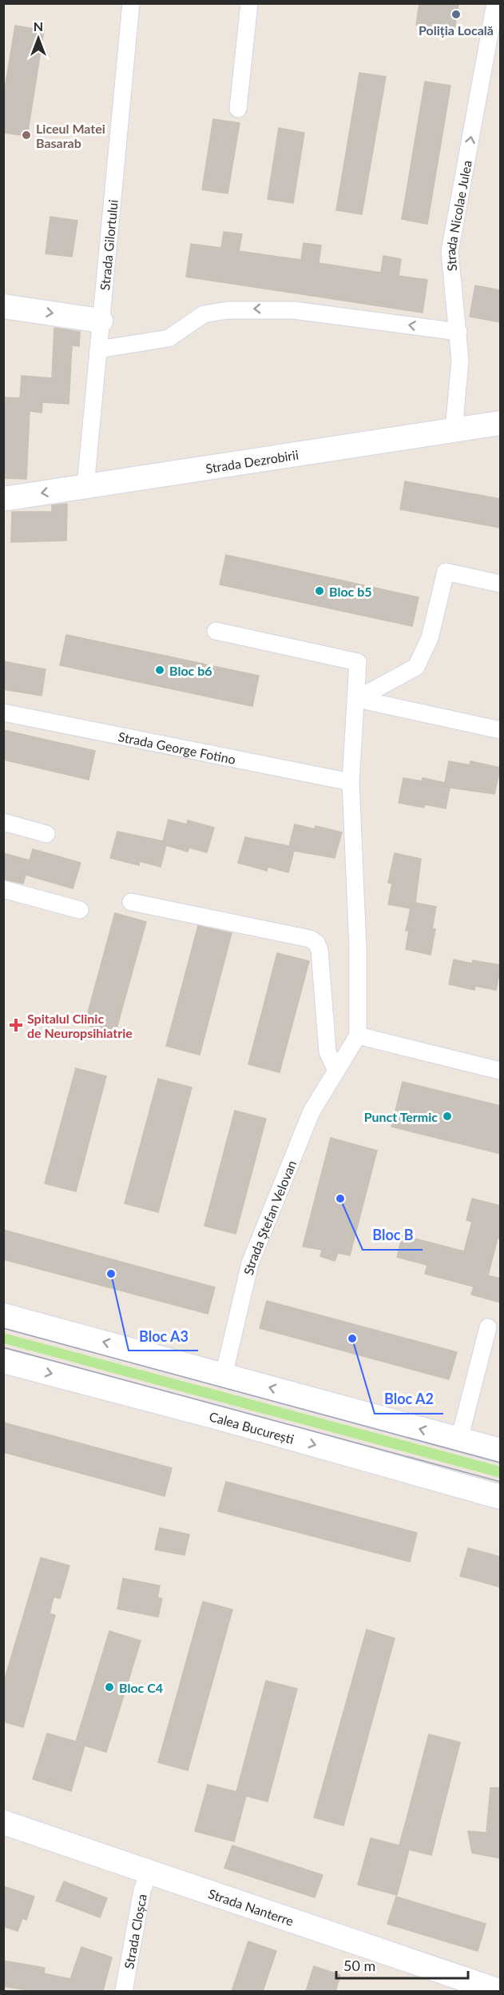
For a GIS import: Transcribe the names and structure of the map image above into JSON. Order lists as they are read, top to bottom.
{
  "streets": {
    "street": [
      "Strada Nicolae Julea",
      "Strada Gilortului",
      "Strada Dezrobirii",
      "Strada George Fotino",
      "Strada Ștefan Velovan",
      "Calea București",
      "Strada Nanterre",
      "Strada Cloșca"
    ]
  },
  "crossings": [
    ["Strada Nicolae Julea", "Strada Dezrobirii"],
    ["Strada Gilortului", "Strada Dezrobirii"],
    ["Strada Nanterre", "Strada Cloșca"]
  ],
  "one_way": ["Strada Nicolae Julea"],
  "places": {
    "other": [
      "Poliția Locală",
      "Liceul Matei Basarab",
      "Bloc b5",
      "Bloc b6",
      "Punct Termic",
      "Bloc B",
      "Bloc A3",
      "Bloc A2",
      "Bloc C4"
    ],
    "health": ["Spitalul Clinic de Neuropsihiatrie"]
  },
  "scale_bar": "50 m",
  "north": "top"
}
